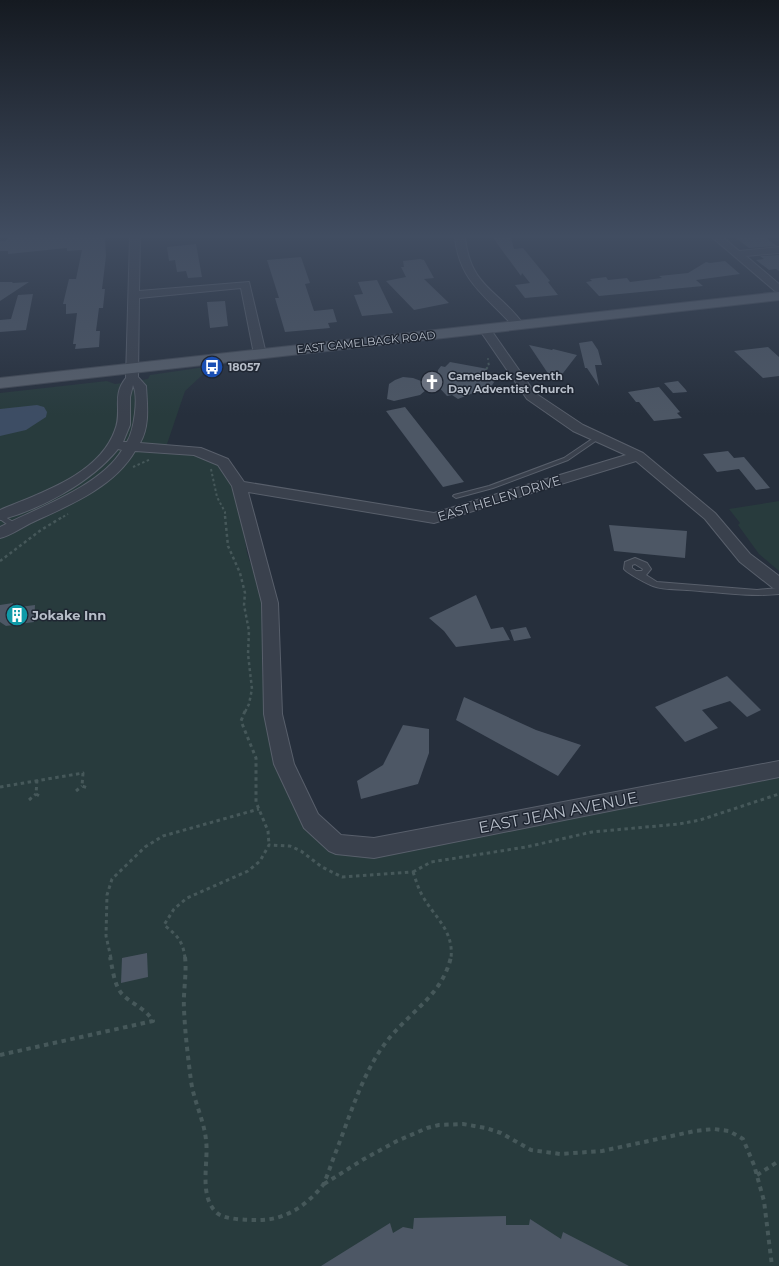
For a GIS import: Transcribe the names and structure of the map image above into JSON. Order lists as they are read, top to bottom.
{
  "streets": {
    "main road": ["EAST CAMELBACK ROAD"],
    "street": ["EAST HELEN DRIVE", "EAST JEAN AVENUE"]
  },
  "crossings": [
    ["EAST HELEN DRIVE", "EAST JEAN AVENUE"]
  ],
  "places": {
    "bus stop": ["18057"],
    "church": ["Camelback Seventh Day Adventist Church"],
    "building": ["Jokake Inn"]
  }
}
